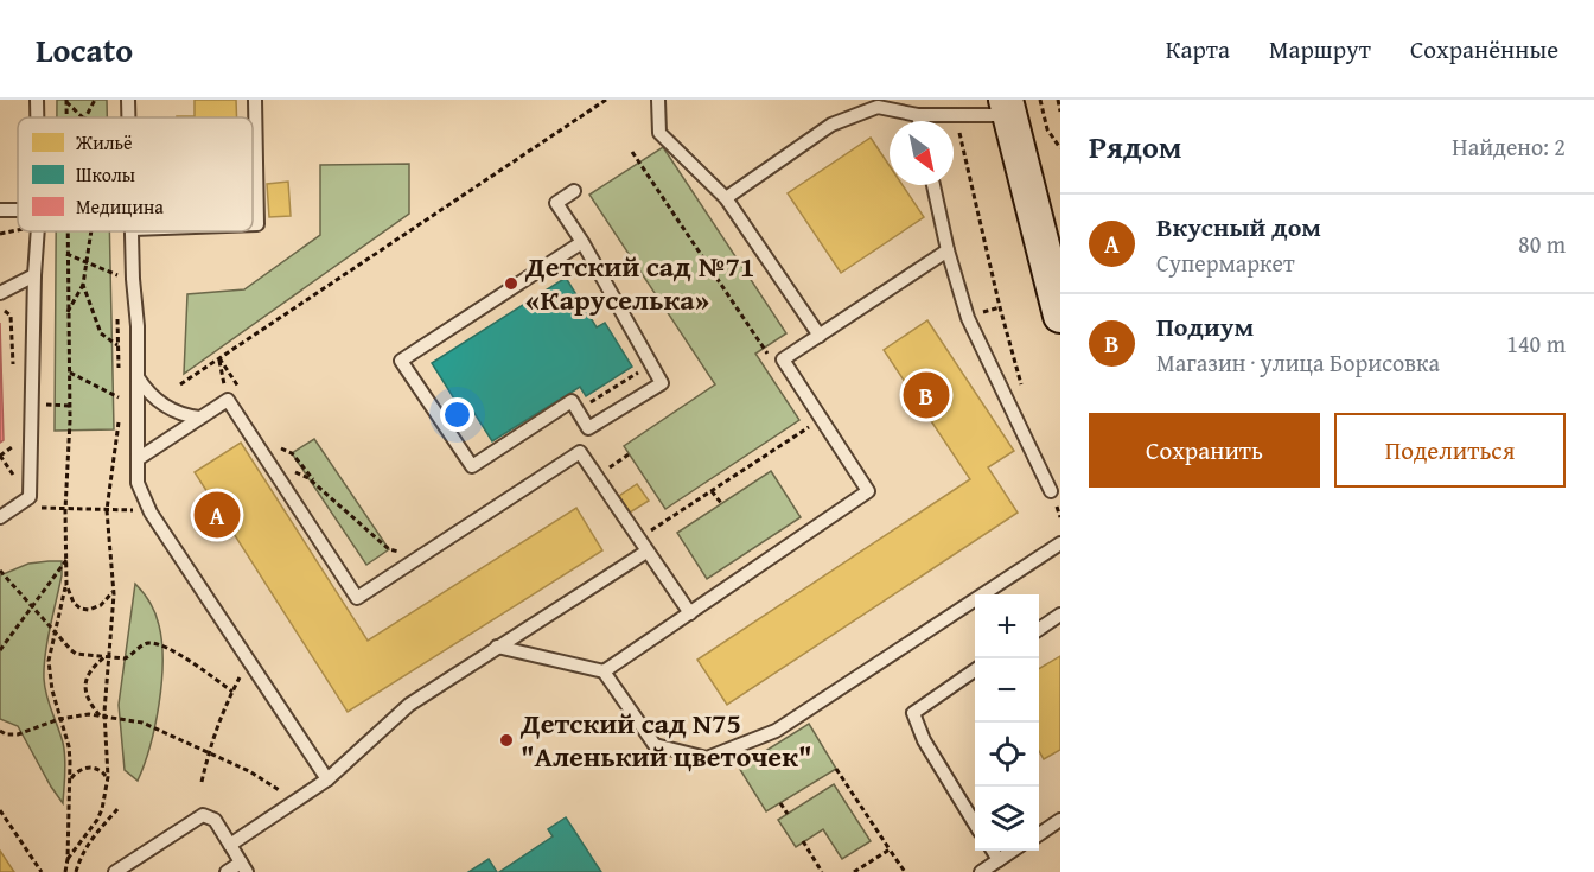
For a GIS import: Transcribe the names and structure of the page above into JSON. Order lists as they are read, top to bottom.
{
  "places": ["Детский сад №71 «Каруселька»", "Детский сад N75 \"Аленький цветочек\""],
  "legend": ["Жильё", "Школы", "Медицина"],
  "north": "bottom right",
  "page": {
    "header": "Locato",
    "nav": ["Карта", "Маршрут", "Сохранённые"],
    "heading": ["Рядом", "Найдено: 2"],
    "list": [
      {
        "mark": "A",
        "name": "Вкусный дом",
        "note": "Супермаркет",
        "value": "80 m"
      },
      {
        "mark": "B",
        "name": "Подиум",
        "note": "Магазин · улица Борисовка",
        "value": "140 m"
      }
    ],
    "pins": ["B", "A"],
    "buttons": ["Сохранить", "Поделиться"],
    "map_buttons": ["+", "−"]
  }
}
